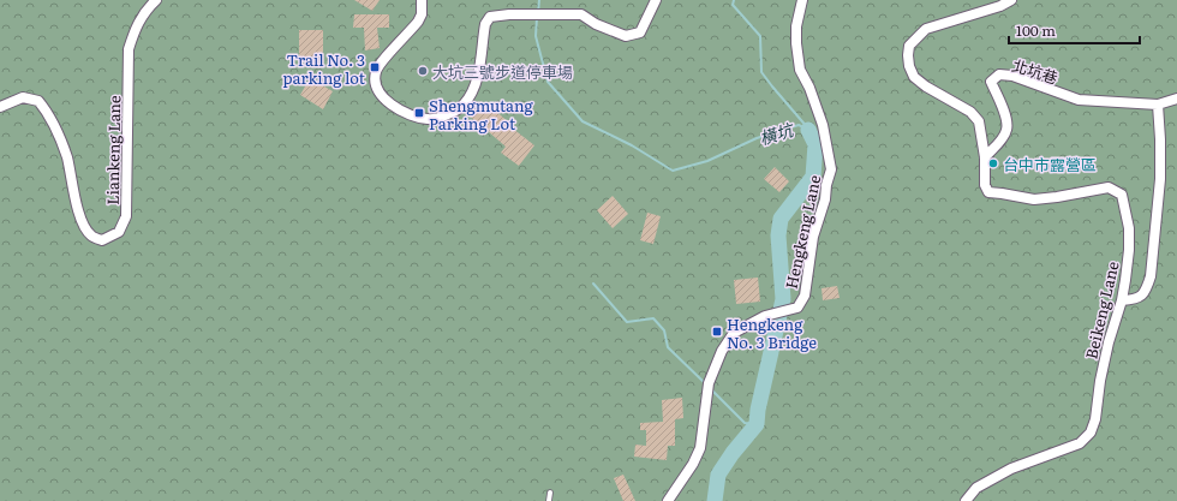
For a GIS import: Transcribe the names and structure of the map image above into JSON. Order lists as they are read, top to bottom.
{
  "streets": {
    "street": [
      "北坑巷",
      "Liankeng Lane",
      "Hengkeng Lane",
      "Beikeng Lane"
    ]
  },
  "crossings": [
    ["北坑巷", "Beikeng Lane"]
  ],
  "water": ["橫坑"],
  "places": {
    "transit": ["Trail No. 3 parking lot", "Shengmutang Parking Lot", "Hengkeng No. 3 Bridge"],
    "other": ["大坑三號步道停車場", "台中市露營區"]
  },
  "scale_bar": "100 m"
}
